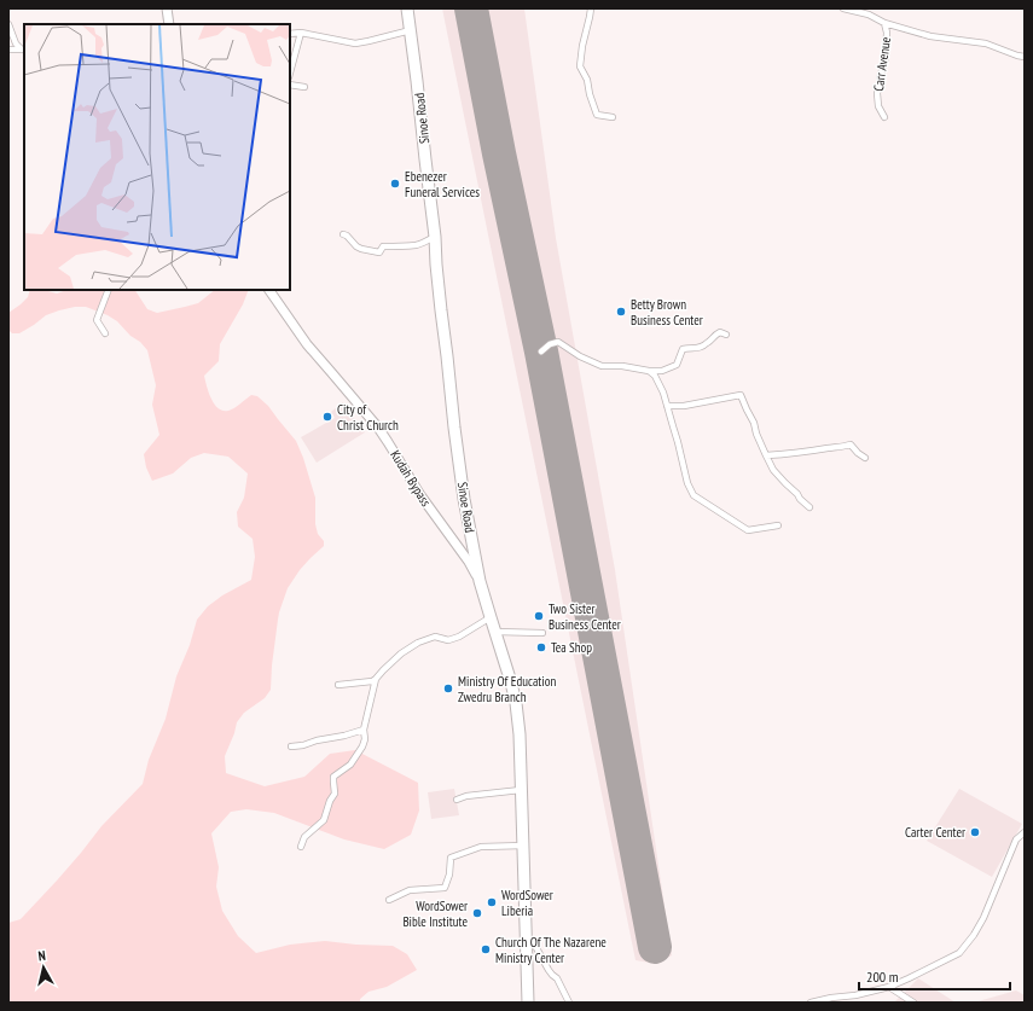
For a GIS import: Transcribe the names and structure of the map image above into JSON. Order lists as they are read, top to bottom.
{
  "streets": {
    "highway": ["Sinoe Road"],
    "street": ["Carr Avenue", "Kudah Bypass"]
  },
  "crossings": [
    ["Sinoe Road", "Kudah Bypass"]
  ],
  "places": [
    "Ebenezer Funeral Services",
    "Betty Brown Business Center",
    "City of Christ Church",
    "Two Sister Business Center",
    "Tea Shop",
    "Ministry Of Education Zwedru Branch",
    "Carter Center",
    "WordSower Liberia",
    "WordSower Bible Institute",
    "Church Of The Nazarene Ministry Center"
  ],
  "scale_bar": "200 m",
  "north": "top"
}
